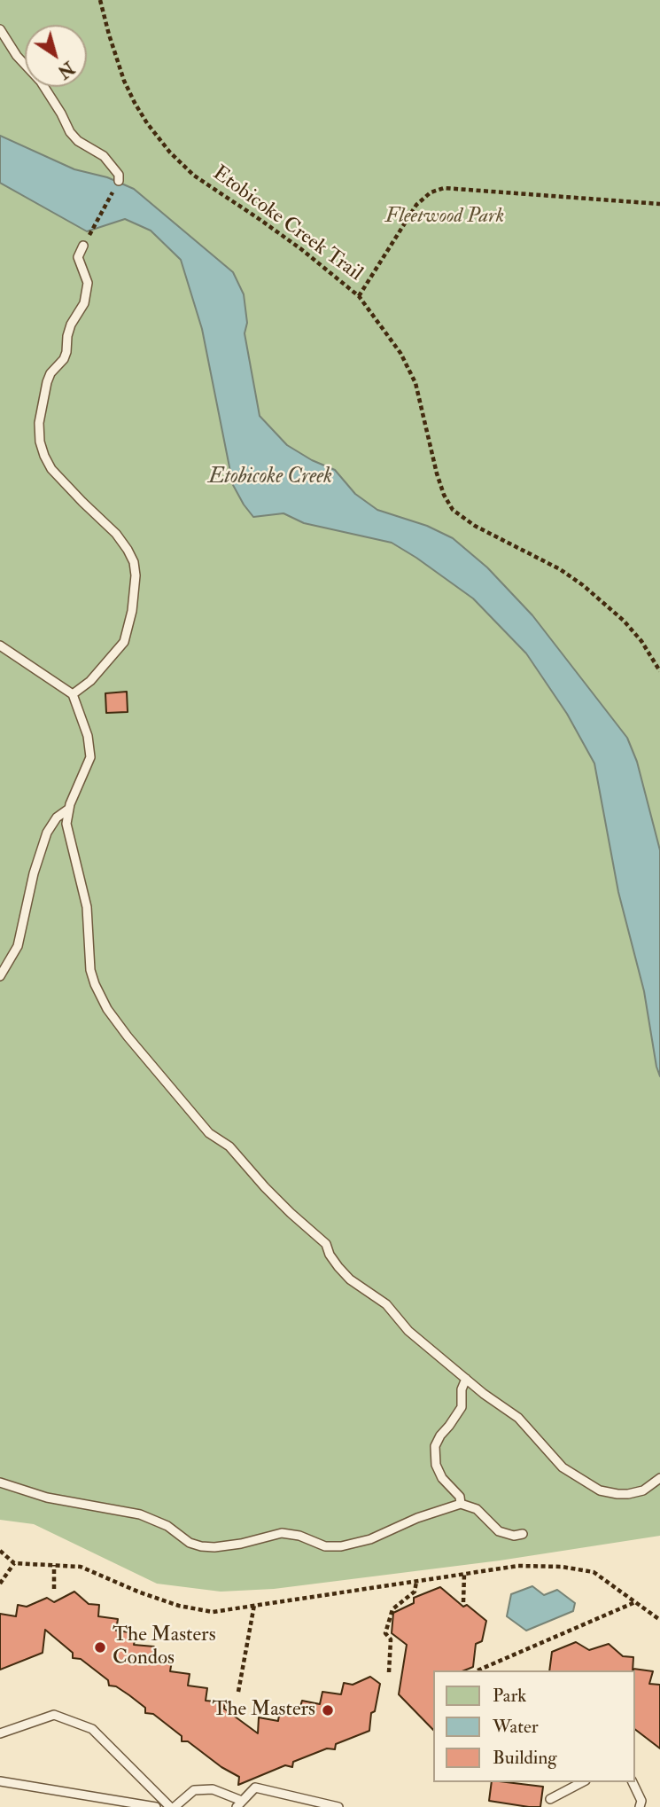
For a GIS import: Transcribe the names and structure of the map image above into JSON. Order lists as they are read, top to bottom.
{
  "streets": {
    "path": ["Etobicoke Creek Trail"]
  },
  "water": ["Etobicoke Creek"],
  "parks": ["Fleetwood Park"],
  "places": ["The Masters Condos", "The Masters"],
  "legend": ["Park", "Water", "Building"],
  "north": "bottom right"
}
